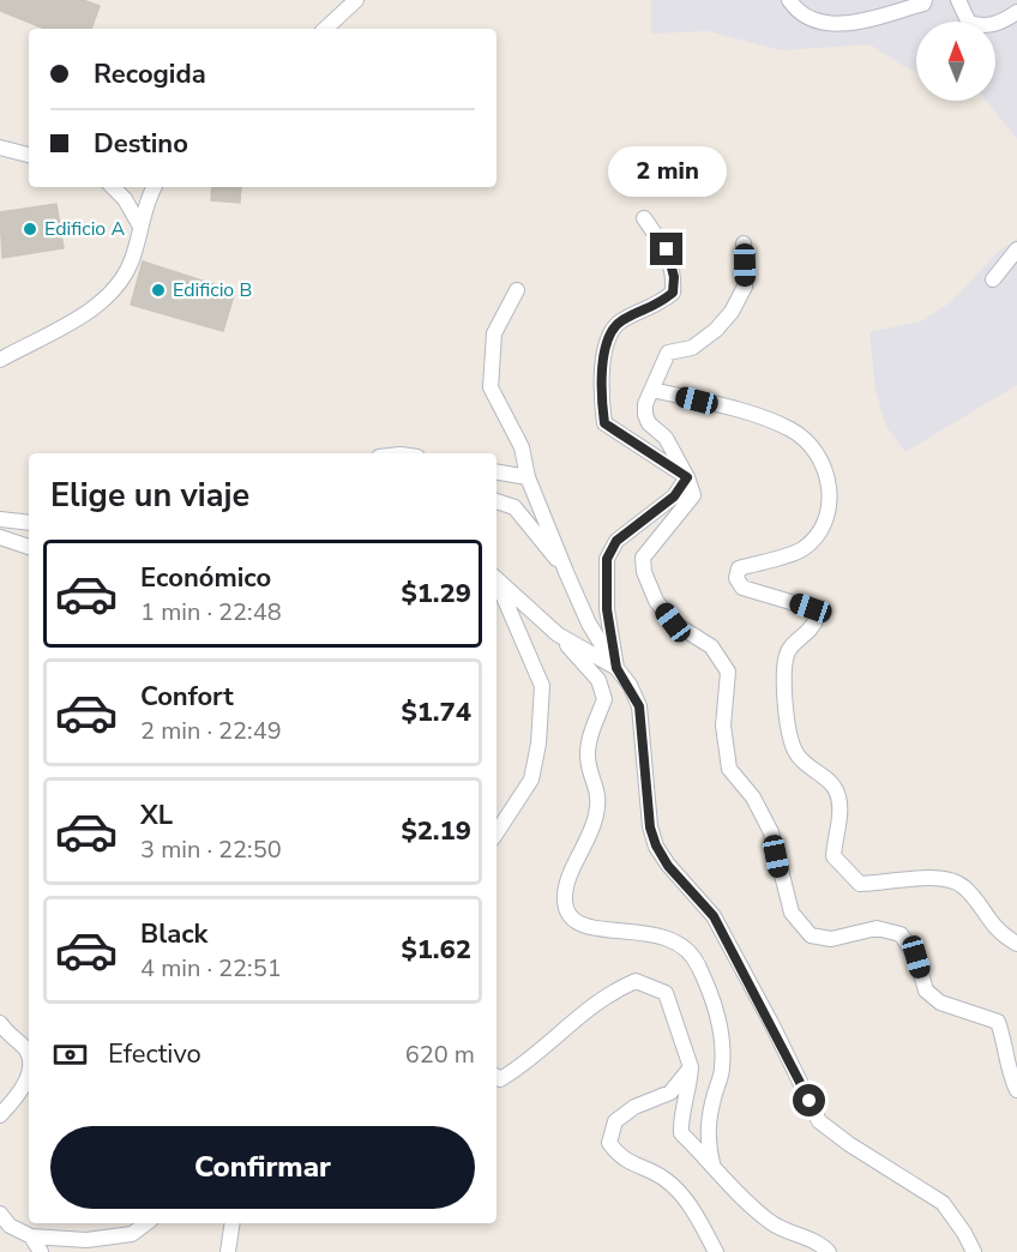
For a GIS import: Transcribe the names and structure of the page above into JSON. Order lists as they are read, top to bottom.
{
  "places": ["Edificio A", "Edificio B"],
  "north": "top",
  "page": {
    "banner": ["Recogida", "Destino"],
    "bubble": "2 min",
    "heading": "Elige un viaje",
    "list": [
      {
        "name": "Económico",
        "note": "1 min · 22:48",
        "value": "$1.29"
      },
      {
        "name": "Confort",
        "note": "2 min · 22:49",
        "value": "$1.74"
      },
      {
        "name": "XL",
        "note": "3 min · 22:50",
        "value": "$2.19"
      },
      {
        "name": "Black",
        "note": "4 min · 22:51",
        "value": "$1.62"
      }
    ],
    "pay": ["Efectivo", "620 m"],
    "buttons": "Confirmar"
  }
}
